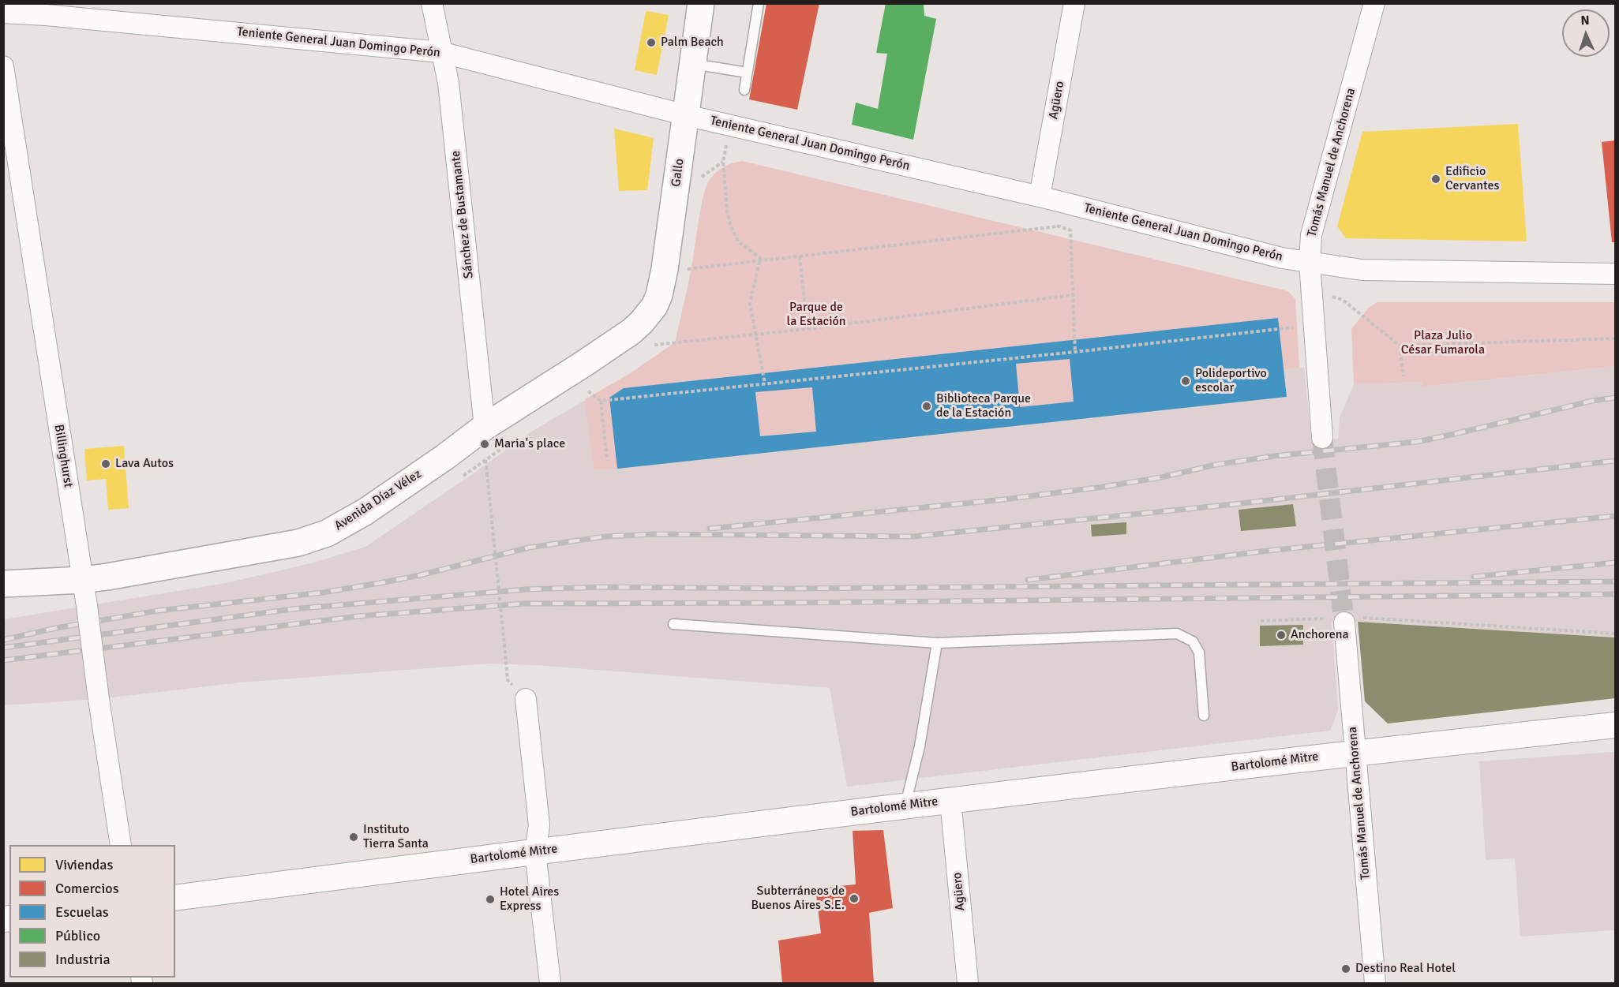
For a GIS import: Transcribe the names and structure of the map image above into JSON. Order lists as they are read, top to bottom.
{
  "streets": {
    "main road": ["Gallo", "Avenida Díaz Vélez"],
    "street": [
      "Teniente General Juan Domingo Perón",
      "Agüero",
      "Tomás Manuel de Anchorena",
      "Sánchez de Bustamante",
      "Billinghurst",
      "Bartolomé Mitre"
    ]
  },
  "crossings": [
    ["Teniente General Juan Domingo Perón", "Agüero"],
    ["Teniente General Juan Domingo Perón", "Tomás Manuel de Anchorena"],
    ["Teniente General Juan Domingo Perón", "Gallo"],
    ["Teniente General Juan Domingo Perón", "Sánchez de Bustamante"],
    ["Agüero", "Bartolomé Mitre"],
    ["Tomás Manuel de Anchorena", "Bartolomé Mitre"],
    ["Gallo", "Avenida Díaz Vélez"],
    ["Sánchez de Bustamante", "Avenida Díaz Vélez"],
    ["Billinghurst", "Avenida Díaz Vélez"]
  ],
  "parks": ["Parque de la Estación", "Plaza Julio César Fumarola"],
  "places": [
    "Palm Beach",
    "Edificio Cervantes",
    "Polideportivo escolar",
    "Biblioteca Parque de la Estación",
    "Maria's place",
    "Lava Autos",
    "Anchorena",
    "Instituto Tierra Santa",
    "Subterráneos de Buenos Aires S.E.",
    "Hotel Aires Express",
    "Destino Real Hotel"
  ],
  "legend": [
    "Viviendas",
    "Comercios",
    "Escuelas",
    "Público",
    "Industria"
  ],
  "north": "top"
}
